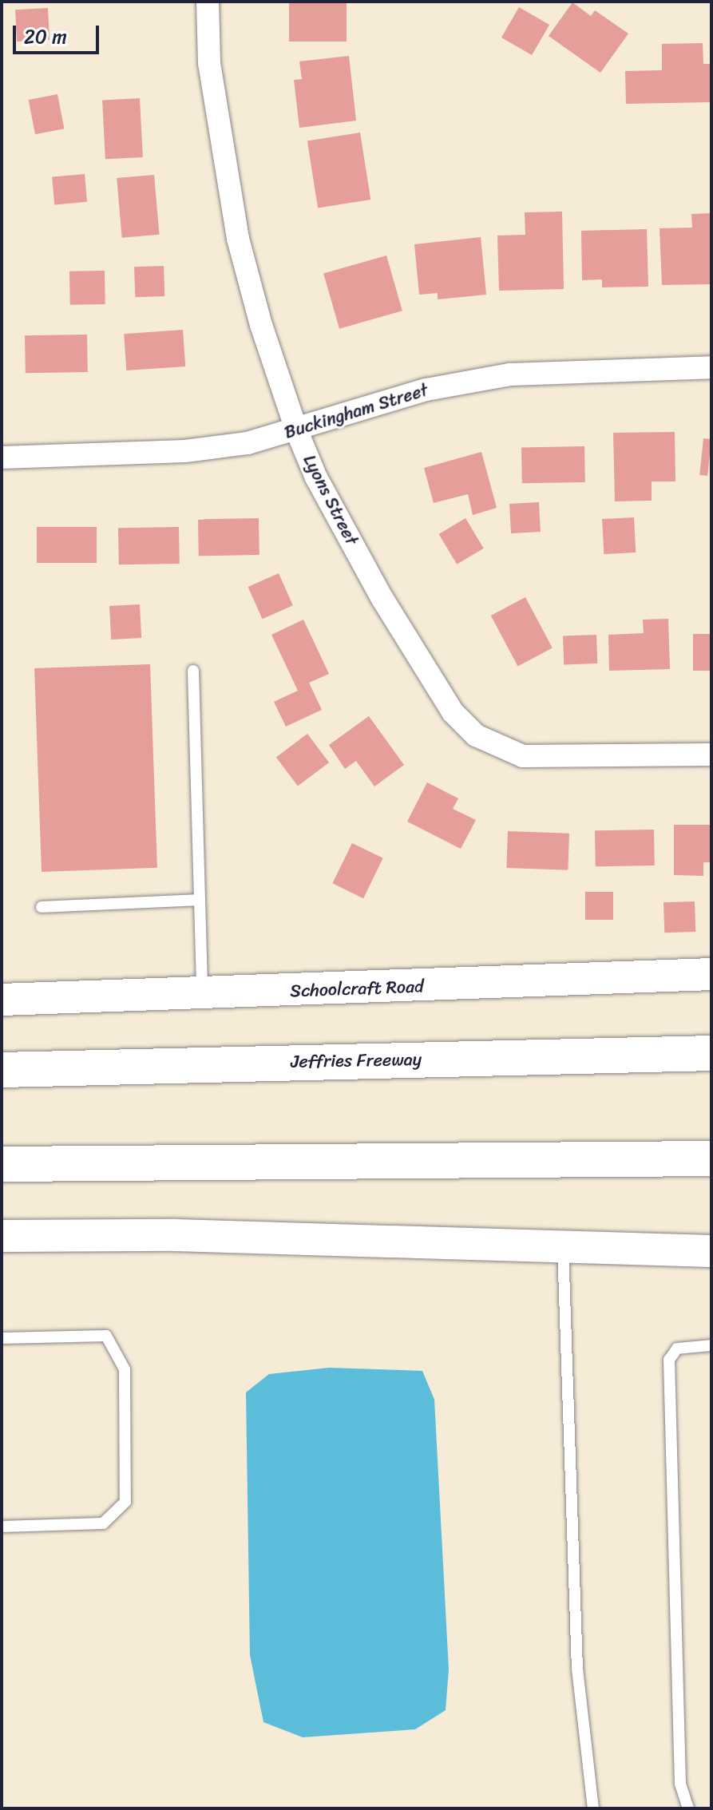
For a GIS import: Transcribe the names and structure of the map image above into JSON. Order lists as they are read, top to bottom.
{
  "streets": {
    "highway": ["Jeffries Freeway"],
    "main road": ["Schoolcraft Road"],
    "street": ["Buckingham Street", "Lyons Street"]
  },
  "crossings": [
    ["Buckingham Street", "Lyons Street"]
  ],
  "scale_bar": "20 m"
}
